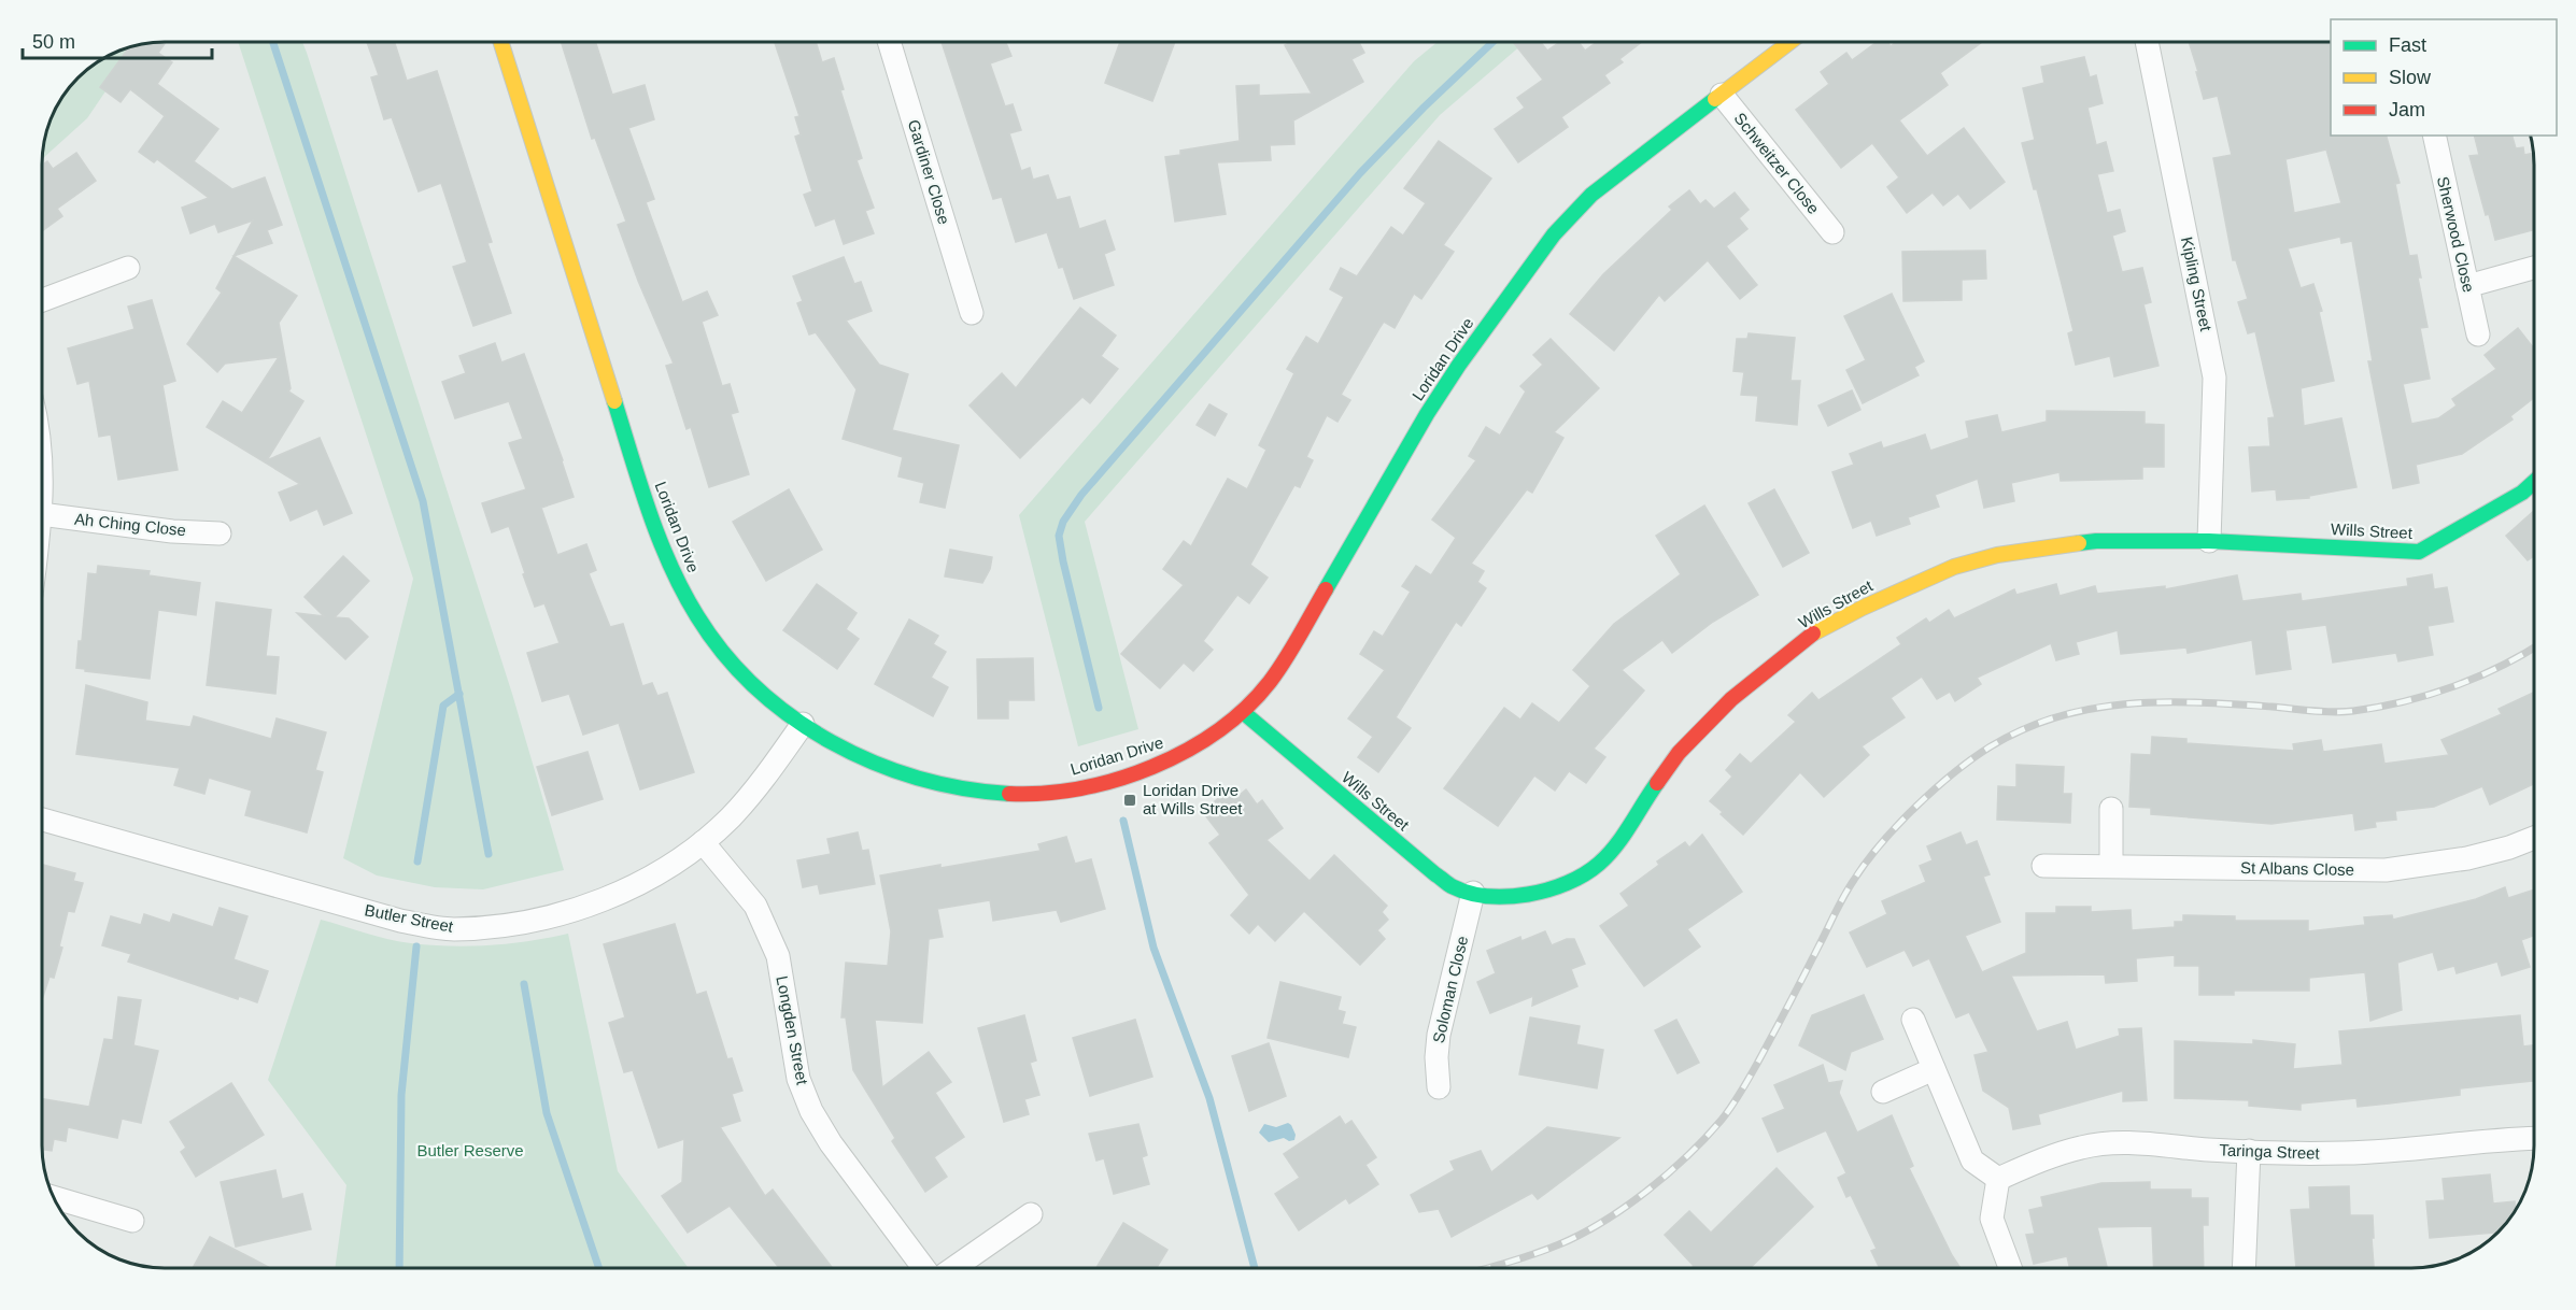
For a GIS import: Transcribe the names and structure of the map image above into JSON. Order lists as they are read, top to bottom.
{
  "streets": {
    "street": [
      "Schweitzer Close",
      "Gardiner Close",
      "Sherwood Close",
      "Kipling Street",
      "Loridan Drive",
      "Ah Ching Close",
      "Wills Street",
      "St Albans Close",
      "Butler Street",
      "Soloman Close",
      "Longden Street",
      "Taringa Street"
    ]
  },
  "crossings": [
    ["Schweitzer Close", "Loridan Drive"],
    ["Kipling Street", "Wills Street"],
    ["Loridan Drive", "Wills Street"],
    ["Loridan Drive", "Butler Street"],
    ["Wills Street", "Soloman Close"],
    ["Butler Street", "Longden Street"]
  ],
  "parks": ["Butler Reserve"],
  "places": {
    "transit": ["Loridan Drive at Wills Street"]
  },
  "legend": ["Fast", "Slow", "Jam"],
  "scale_bar": "50 m"
}
